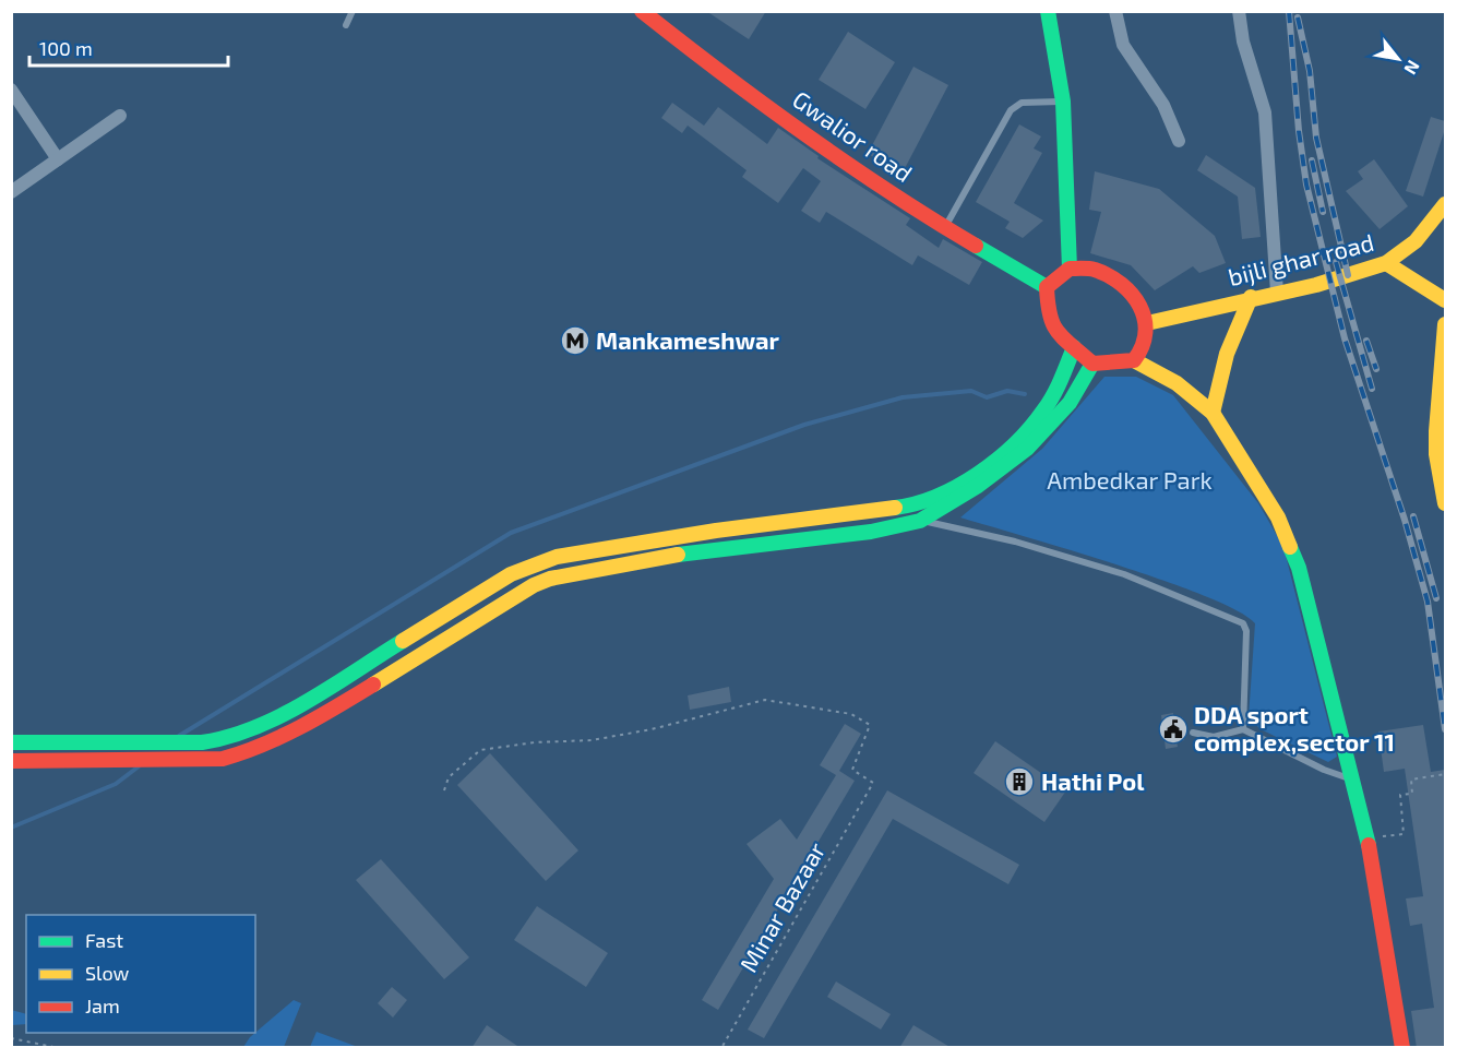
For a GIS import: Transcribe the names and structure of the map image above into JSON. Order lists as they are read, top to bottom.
{
  "streets": {
    "main road": ["Gwalior road", "bijli ghar road"],
    "path": ["Minar Bazaar"]
  },
  "crossings": [
    ["Gwalior road", "bijli ghar road"]
  ],
  "parks": ["Ambedkar Park"],
  "places": {
    "metro station": ["Mankameshwar"],
    "public building": ["DDA sport complex,sector 11"],
    "building": ["Hathi Pol"]
  },
  "legend": ["Fast", "Slow", "Jam"],
  "scale_bar": "100 m",
  "north": "bottom right"
}
